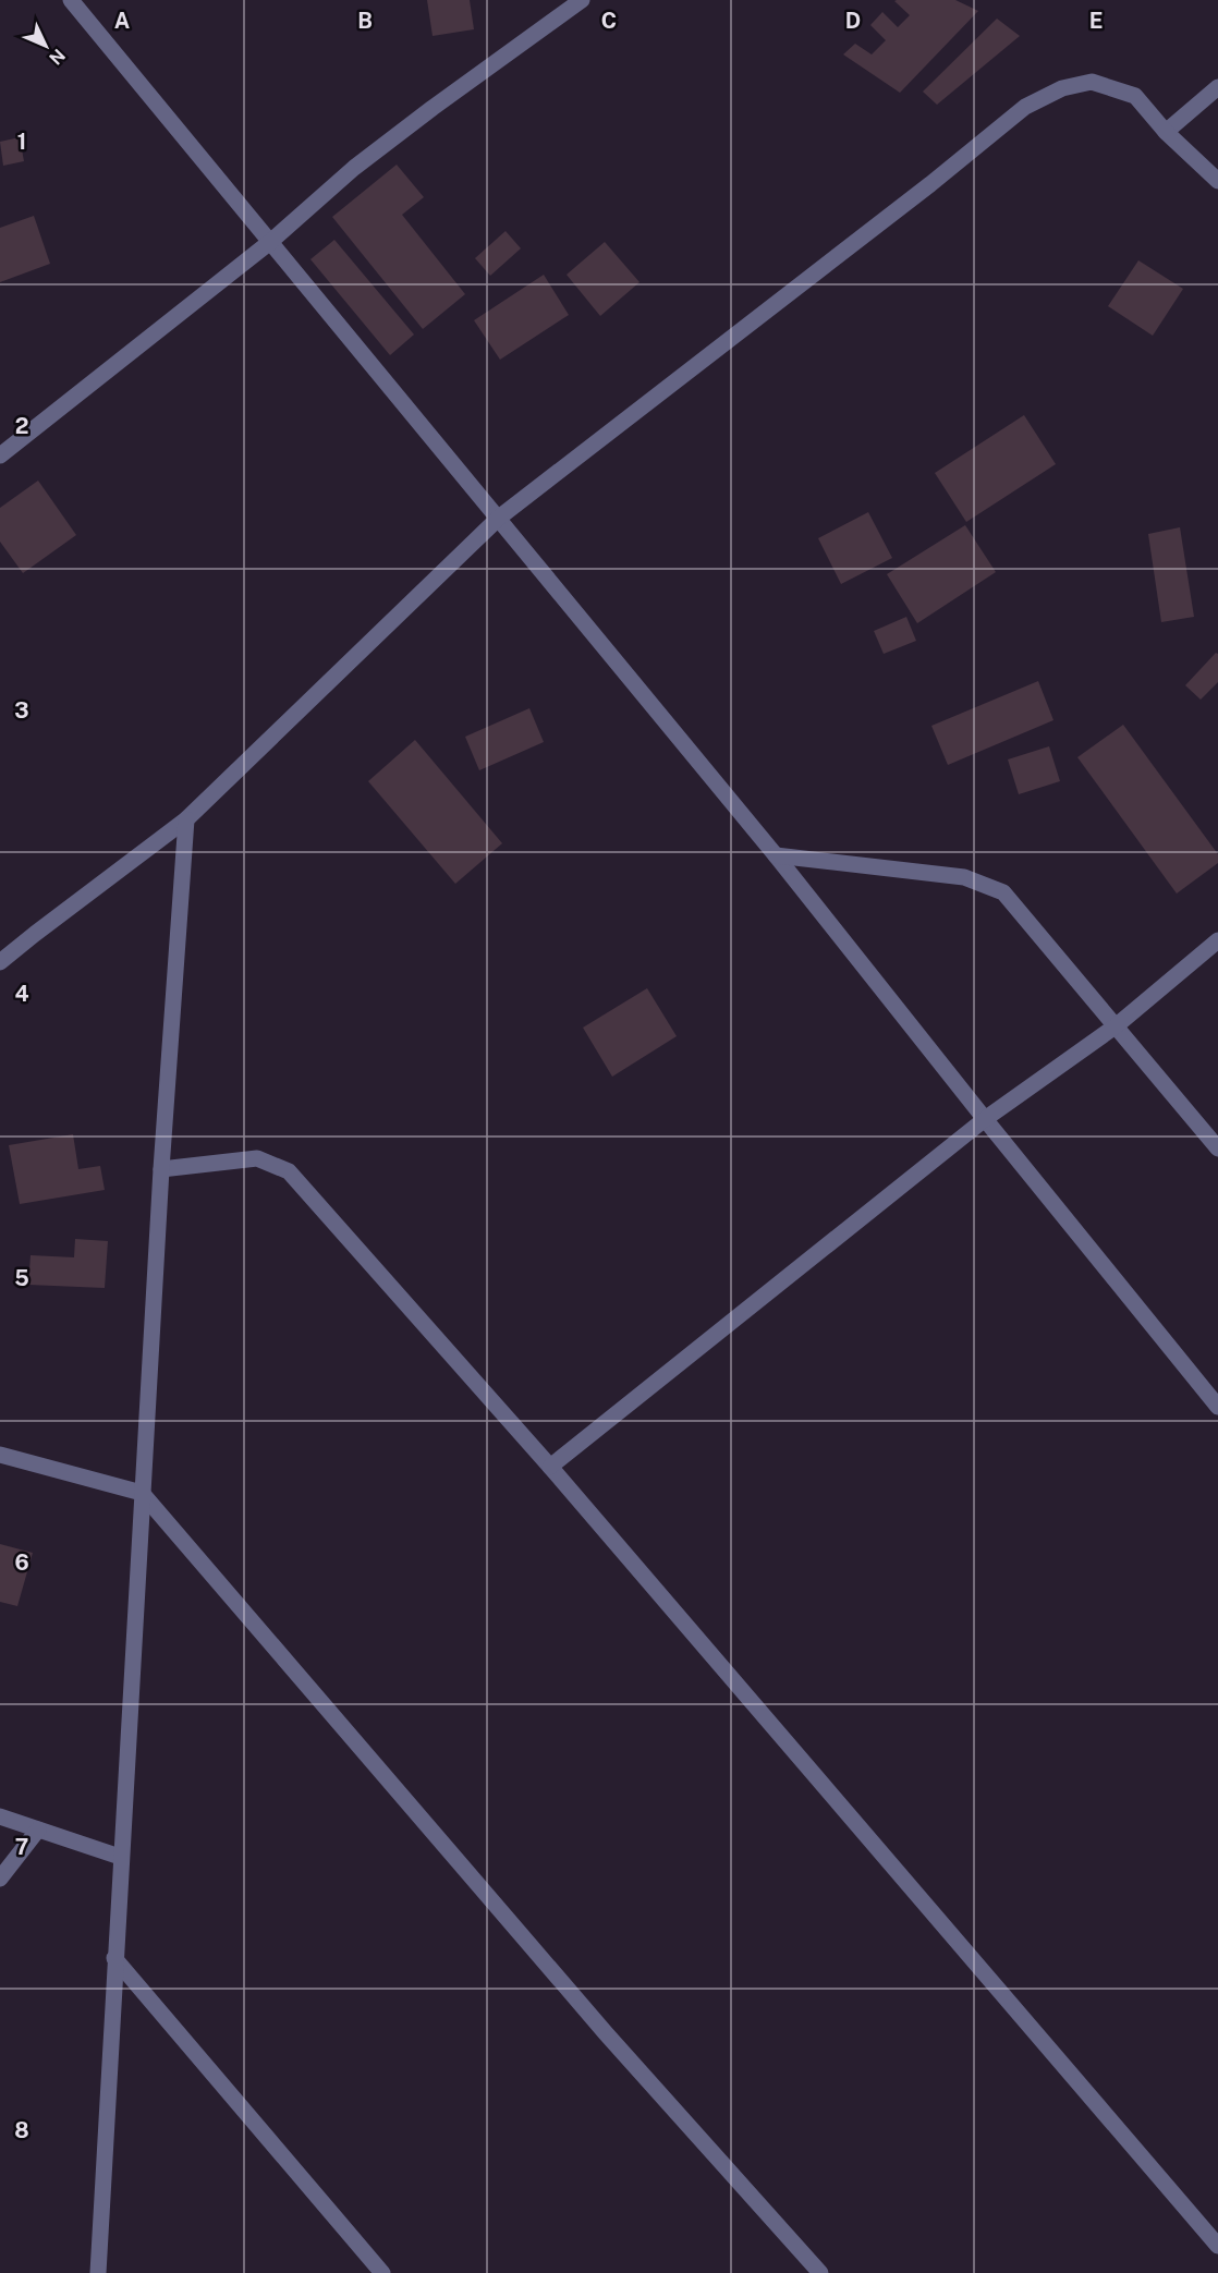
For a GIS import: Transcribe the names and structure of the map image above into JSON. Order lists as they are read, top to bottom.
{
  "north": "bottom right",
  "grid": {
    "columns": [
      "A",
      "B",
      "C",
      "D",
      "E"
    ],
    "rows": [
      "1",
      "2",
      "3",
      "4",
      "5",
      "6",
      "7",
      "8"
    ]
  }
}
